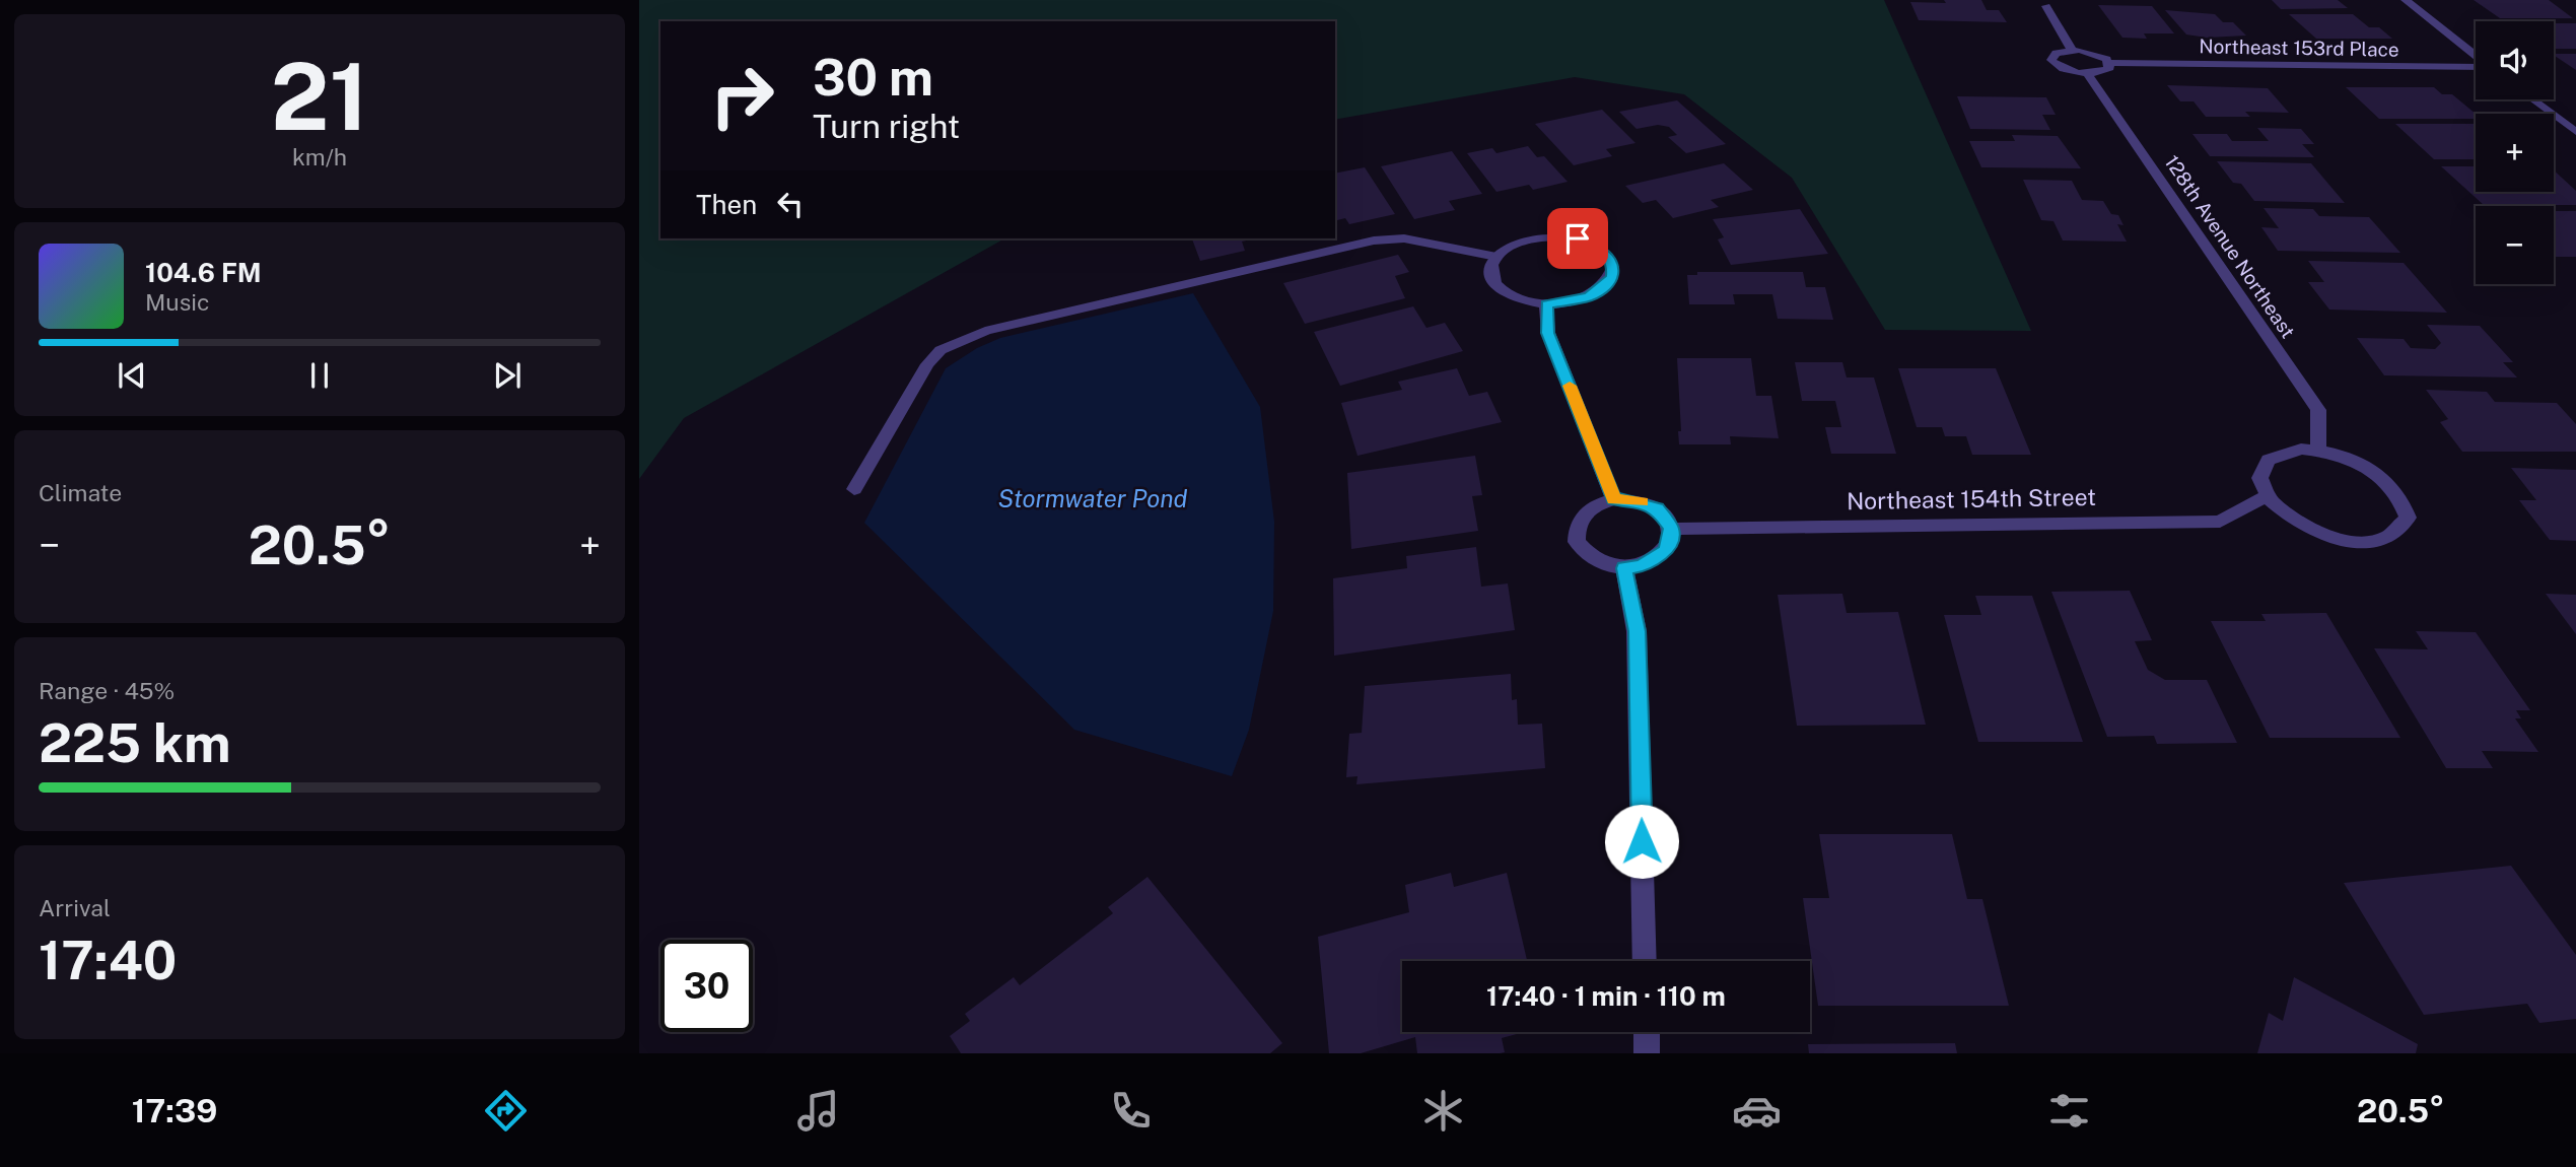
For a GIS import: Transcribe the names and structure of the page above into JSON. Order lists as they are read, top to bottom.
{
  "streets": {
    "street": ["Northeast 153rd Place", "128th Avenue Northeast", "Northeast 154th Street"]
  },
  "water": ["Stormwater Pond"],
  "page": {
    "tile": [
      ["21", "km/h"],
      "Climate",
      ["Range · 45%", "225 km"],
      ["Arrival", "17:40"]
    ],
    "map_buttons": ["+", "−"],
    "turn": ["30 m", "Turn right"],
    "then": "Then",
    "song": ["104.6 FM", "Music"],
    "heat": ["−", "20.5°", "+"],
    "limit": "30",
    "trip": "17:40 · 1 min · 110 m",
    "tabs": ["17:39", "20.5°"]
  }
}
